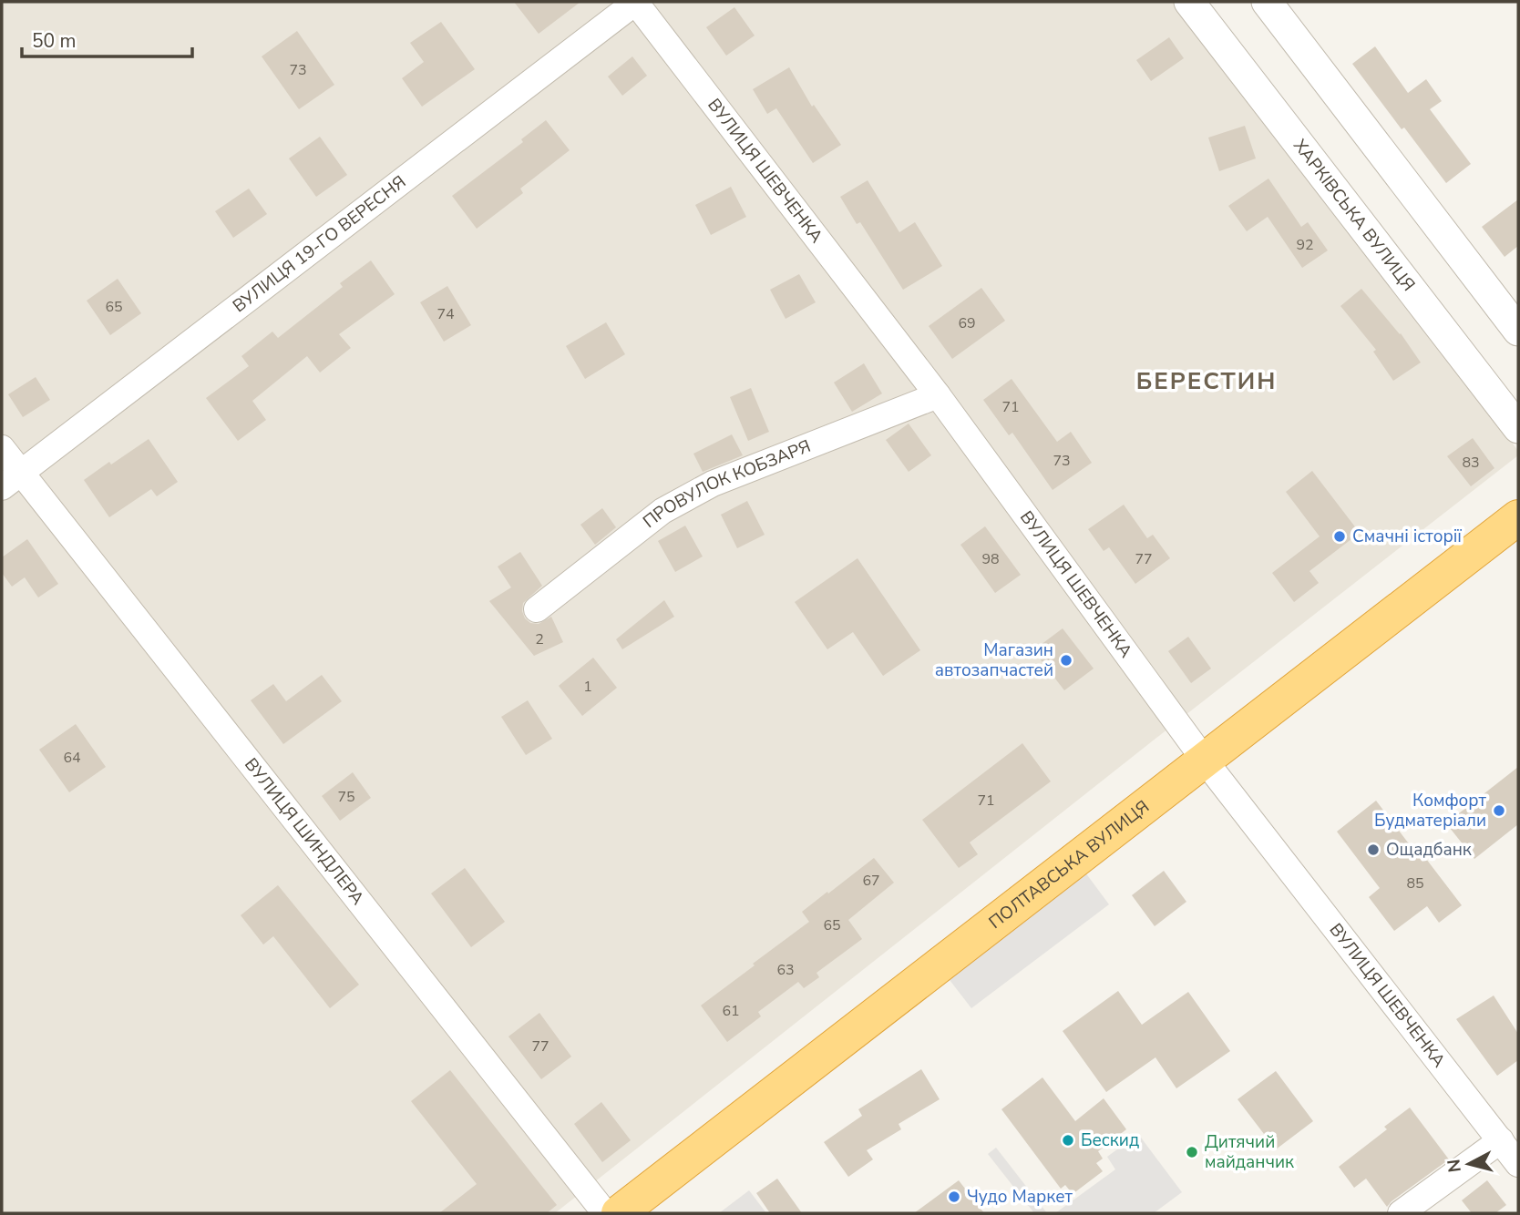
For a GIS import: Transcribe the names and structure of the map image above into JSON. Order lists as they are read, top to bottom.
{
  "streets": {
    "highway": ["ПОЛТАВСЬКА ВУЛИЦЯ"],
    "street": [
      "ВУЛИЦЯ ШЕВЧЕНКА",
      "ХАРКІВСЬКА ВУЛИЦЯ",
      "ВУЛИЦЯ 19-ГО ВЕРЕСНЯ",
      "ПРОВУЛОК КОБЗАРЯ",
      "ВУЛИЦЯ ШИНДЛЕРА"
    ]
  },
  "crossings": [
    ["ВУЛИЦЯ ШЕВЧЕНКА", "ВУЛИЦЯ 19-ГО ВЕРЕСНЯ"],
    ["ВУЛИЦЯ ШЕВЧЕНКА", "ПРОВУЛОК КОБЗАРЯ"],
    ["ВУЛИЦЯ ШЕВЧЕНКА", "ПОЛТАВСЬКА ВУЛИЦЯ"],
    ["ВУЛИЦЯ 19-ГО ВЕРЕСНЯ", "ВУЛИЦЯ ШИНДЛЕРА"]
  ],
  "districts": ["БЕРЕСТИН"],
  "places": [
    "Смачні історії",
    "Магазин автозапчастей",
    "Комфорт Будматеріали",
    "Ощадбанк",
    "Бескид",
    "Дитячий майданчик",
    "Чудо Маркет"
  ],
  "house_numbers": [
    "73",
    "92",
    "65",
    "74",
    "69",
    "71",
    "73",
    "83",
    "98",
    "77",
    "2",
    "1",
    "64",
    "75",
    "71",
    "67",
    "85",
    "65",
    "63",
    "61",
    "77"
  ],
  "scale_bar": "50 m",
  "north": "left"
}
